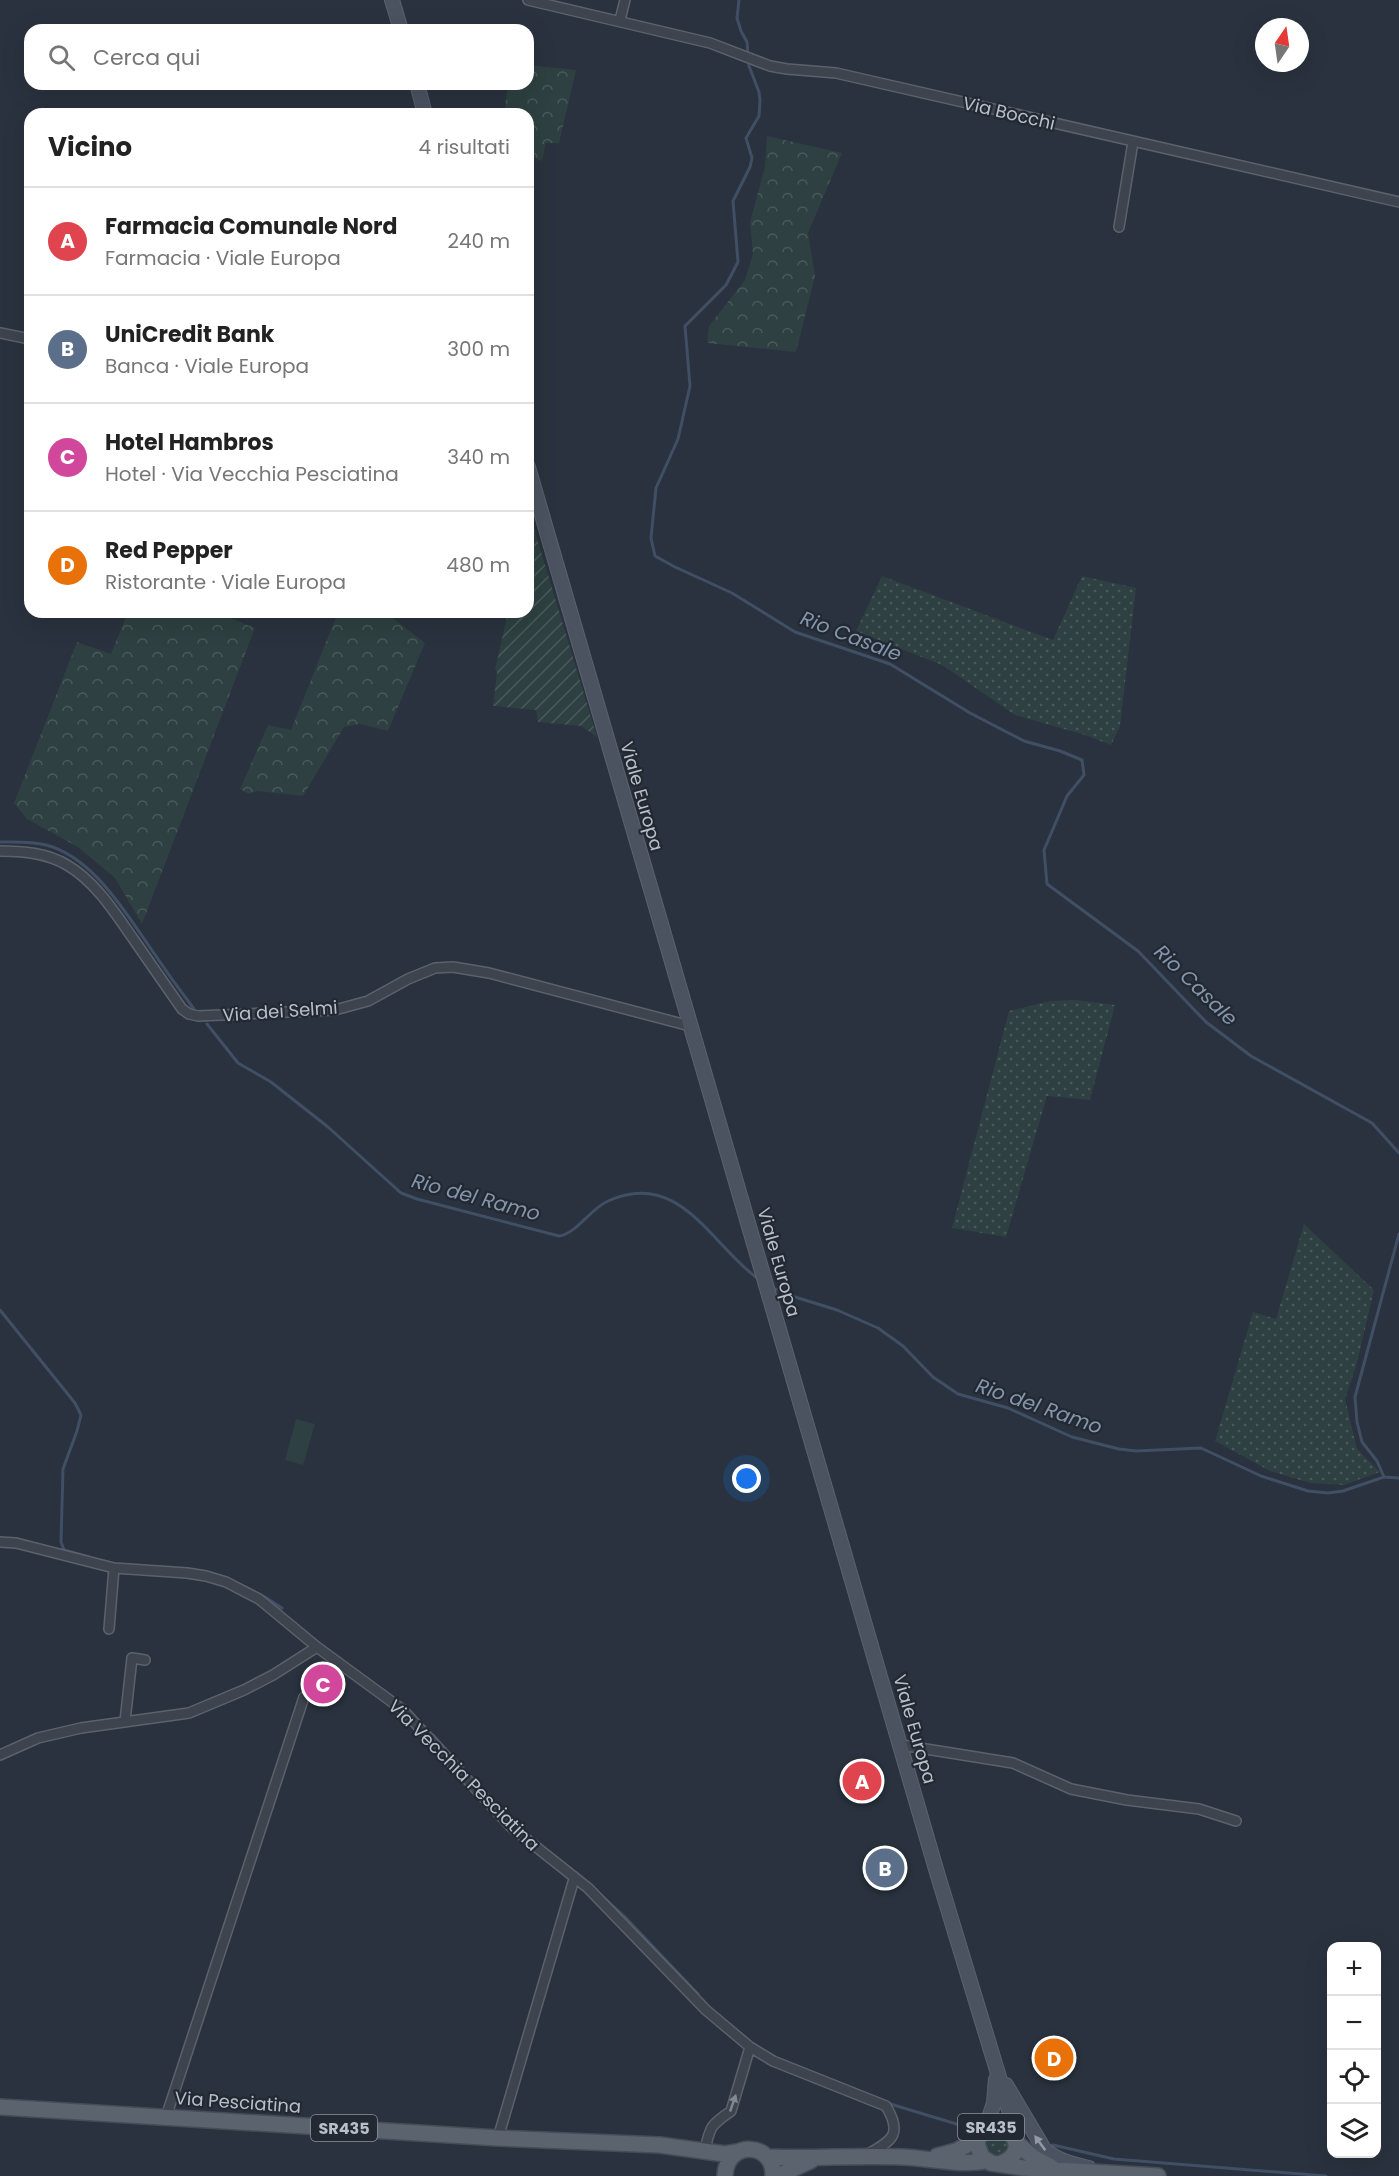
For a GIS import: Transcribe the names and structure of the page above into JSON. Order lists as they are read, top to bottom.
{
  "streets": {
    "main road": ["Viale Europa", "Via Pesciatina", "SR435"],
    "street": ["Via Bocchi", "Via dei Selmi", "Via Vecchia Pesciatina"]
  },
  "crossings": [
    ["Viale Europa", "Via dei Selmi"],
    ["Viale Europa", "Via Pesciatina"],
    ["Viale Europa", "SR435"],
    ["Via Vecchia Pesciatina", "Via Pesciatina"],
    ["Via Pesciatina", "SR435"]
  ],
  "water": ["Rio Casale", "Rio del Ramo"],
  "north": "top",
  "page": {
    "search": "Cerca qui",
    "heading": ["Vicino", "4 risultati"],
    "list": [
      {
        "mark": "A",
        "name": "Farmacia Comunale Nord",
        "note": "Farmacia · Viale Europa",
        "value": "240 m"
      },
      {
        "mark": "B",
        "name": "UniCredit Bank",
        "note": "Banca · Viale Europa",
        "value": "300 m"
      },
      {
        "mark": "C",
        "name": "Hotel Hambros",
        "note": "Hotel · Via Vecchia Pesciatina",
        "value": "340 m"
      },
      {
        "mark": "D",
        "name": "Red Pepper",
        "note": "Ristorante · Viale Europa",
        "value": "480 m"
      }
    ],
    "pins": [
      "C",
      "A",
      "B",
      "D"
    ],
    "map_buttons": ["+", "−"]
  }
}
